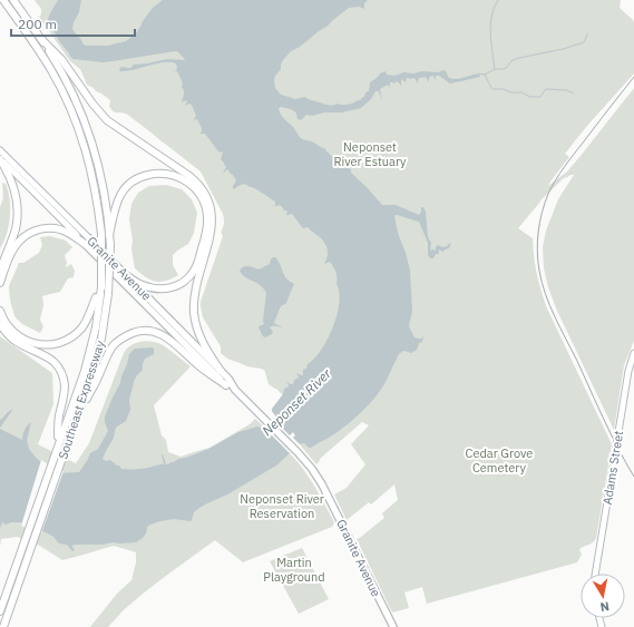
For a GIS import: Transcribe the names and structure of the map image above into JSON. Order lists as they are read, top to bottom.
{
  "streets": {
    "highway": ["Granite Avenue", "Southeast Expressway"],
    "main road": ["Adams Street"]
  },
  "water": ["Neponset River"],
  "parks": [
    "Neponset River Estuary",
    "Cedar Grove Cemetery",
    "Neponset River Reservation",
    "Martin Playground"
  ],
  "scale_bar": "200 m",
  "north": "bottom"
}
